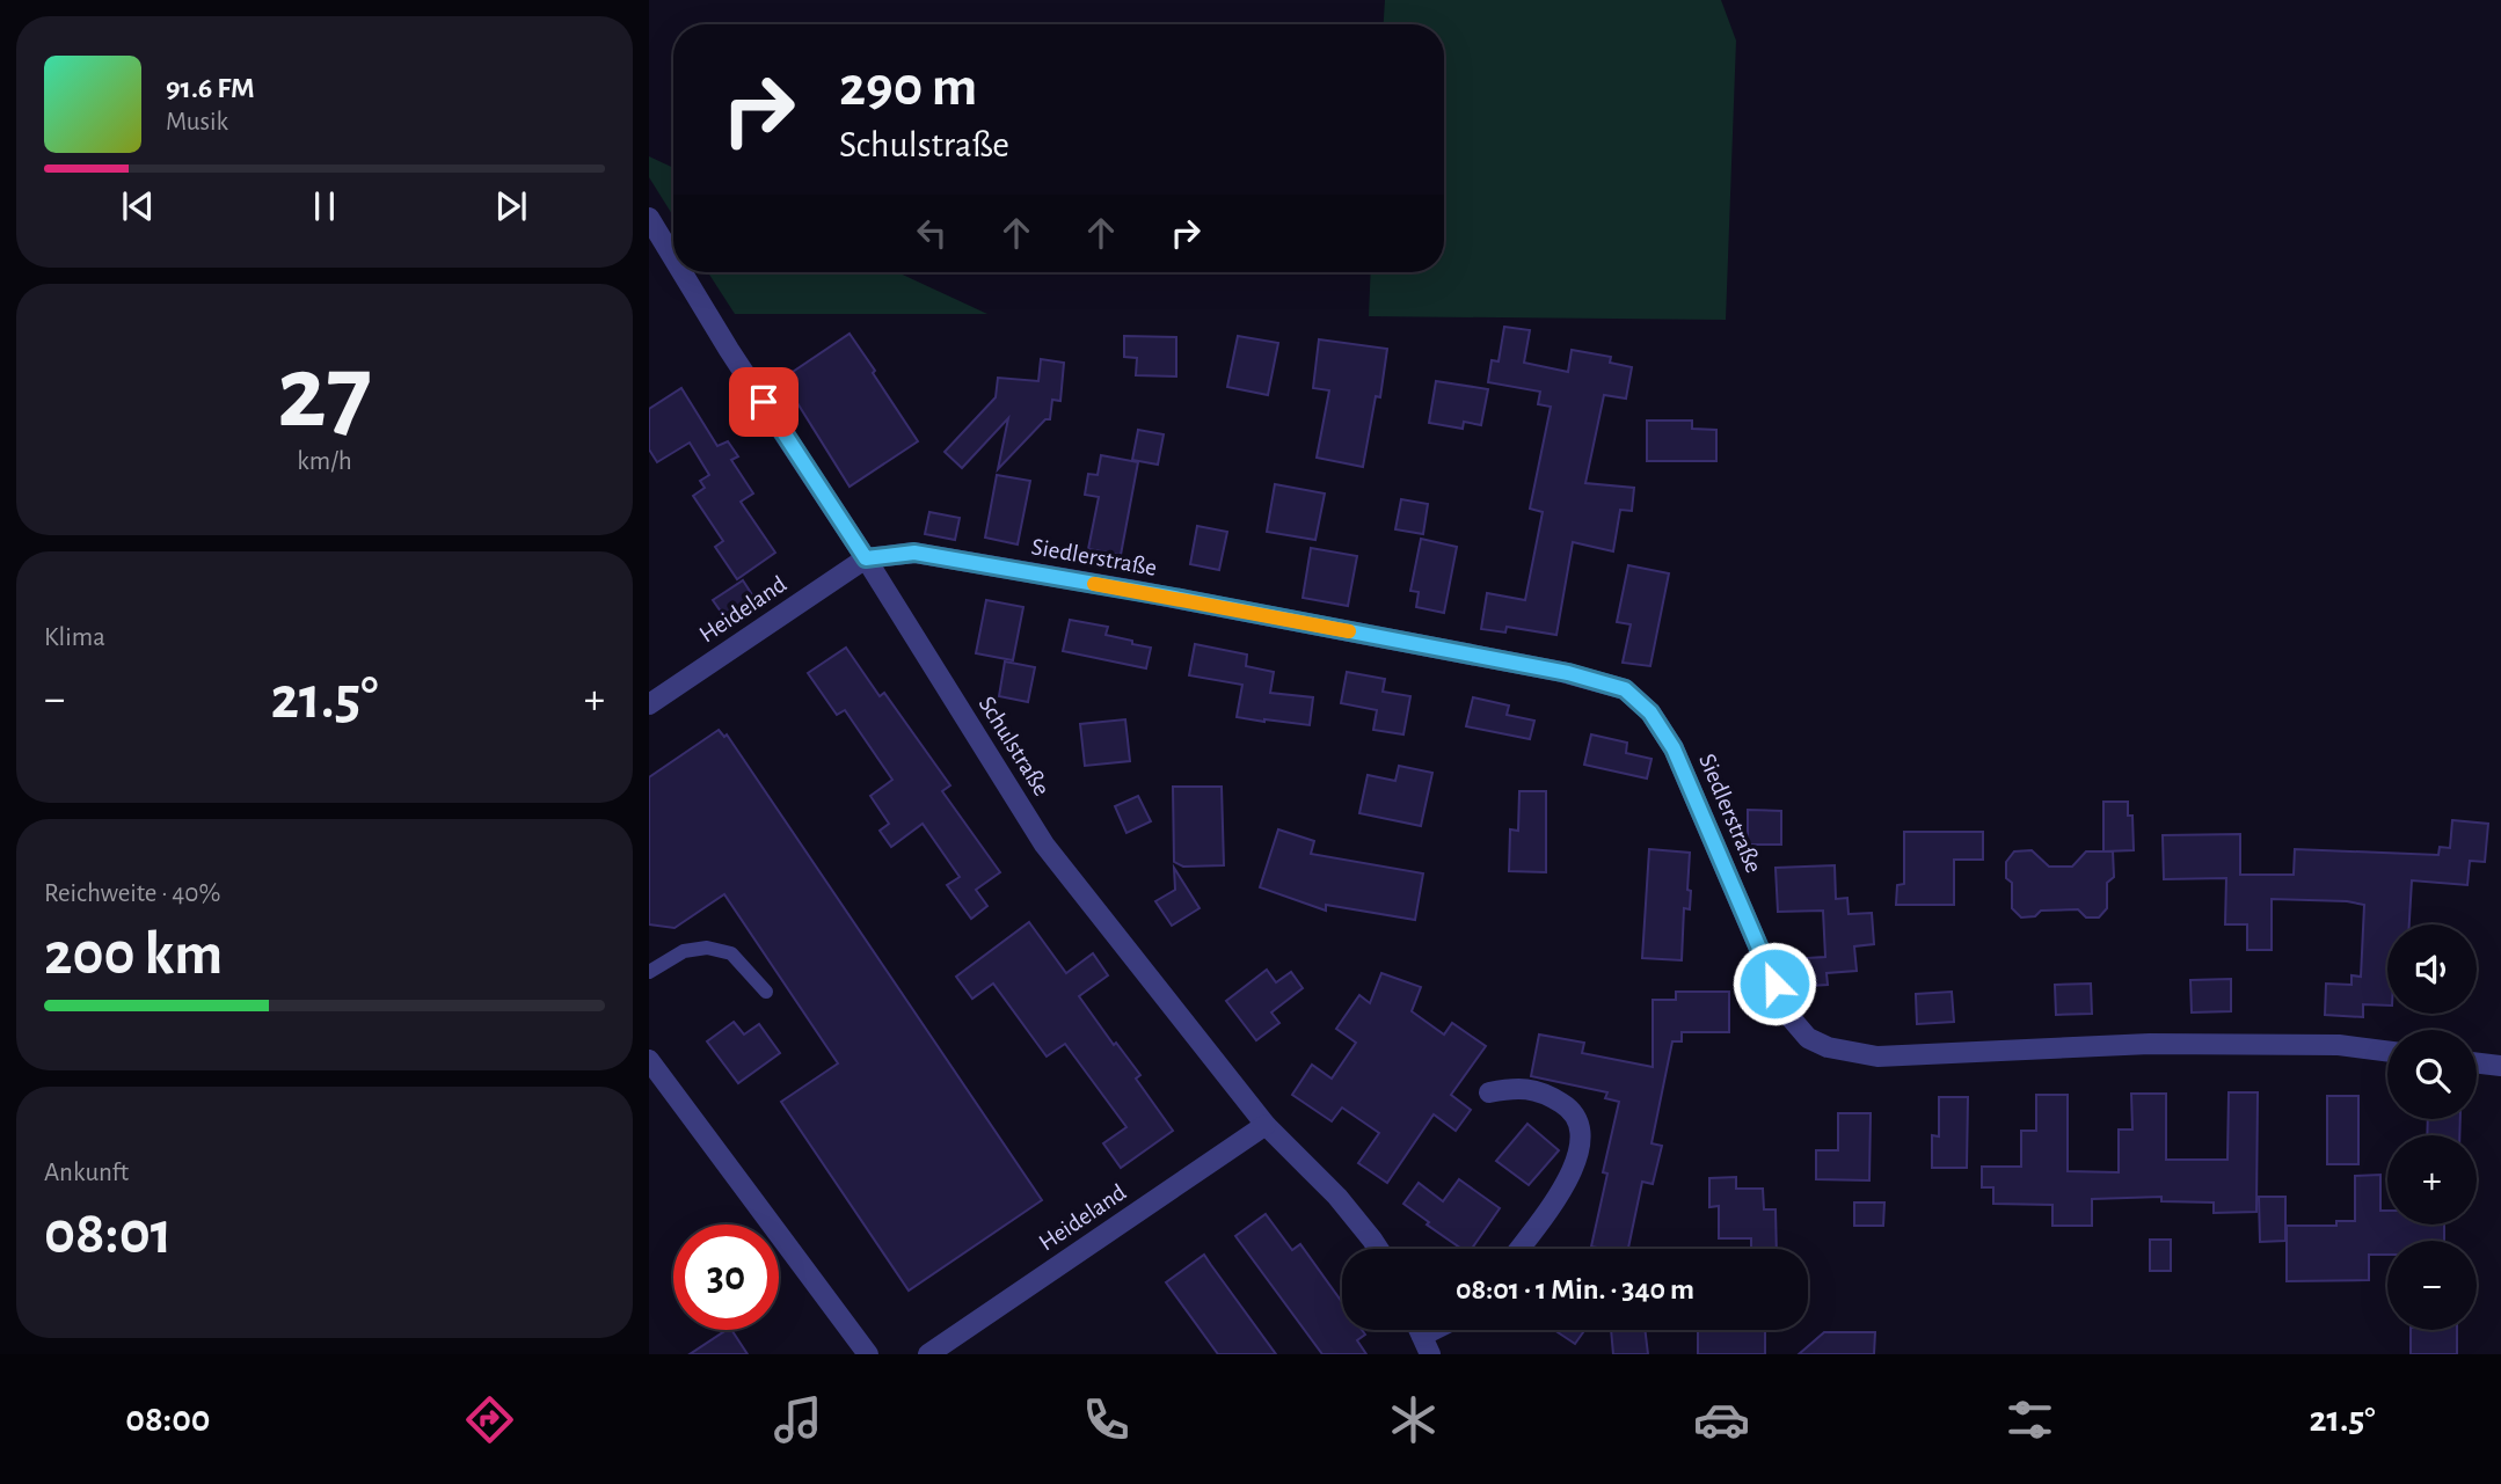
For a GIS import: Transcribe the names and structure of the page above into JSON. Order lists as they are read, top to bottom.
{
  "streets": {
    "street": ["Siedlerstraße", "Heideland", "Schulstraße"]
  },
  "crossings": [
    ["Siedlerstraße", "Heideland"],
    ["Siedlerstraße", "Schulstraße"],
    ["Heideland", "Schulstraße"]
  ],
  "page": {
    "turn": ["290 m", "Schulstraße"],
    "song": ["91.6 FM", "Musik"],
    "tile": [
      ["27", "km/h"],
      "Klima",
      ["Reichweite · 40%", "200 km"],
      ["Ankunft", "08:01"]
    ],
    "heat": ["−", "21.5°", "+"],
    "map_buttons": ["+", "−"],
    "limit": "30",
    "trip": "08:01 · 1 Min. · 340 m",
    "tabs": ["08:00", "21.5°"]
  }
}
